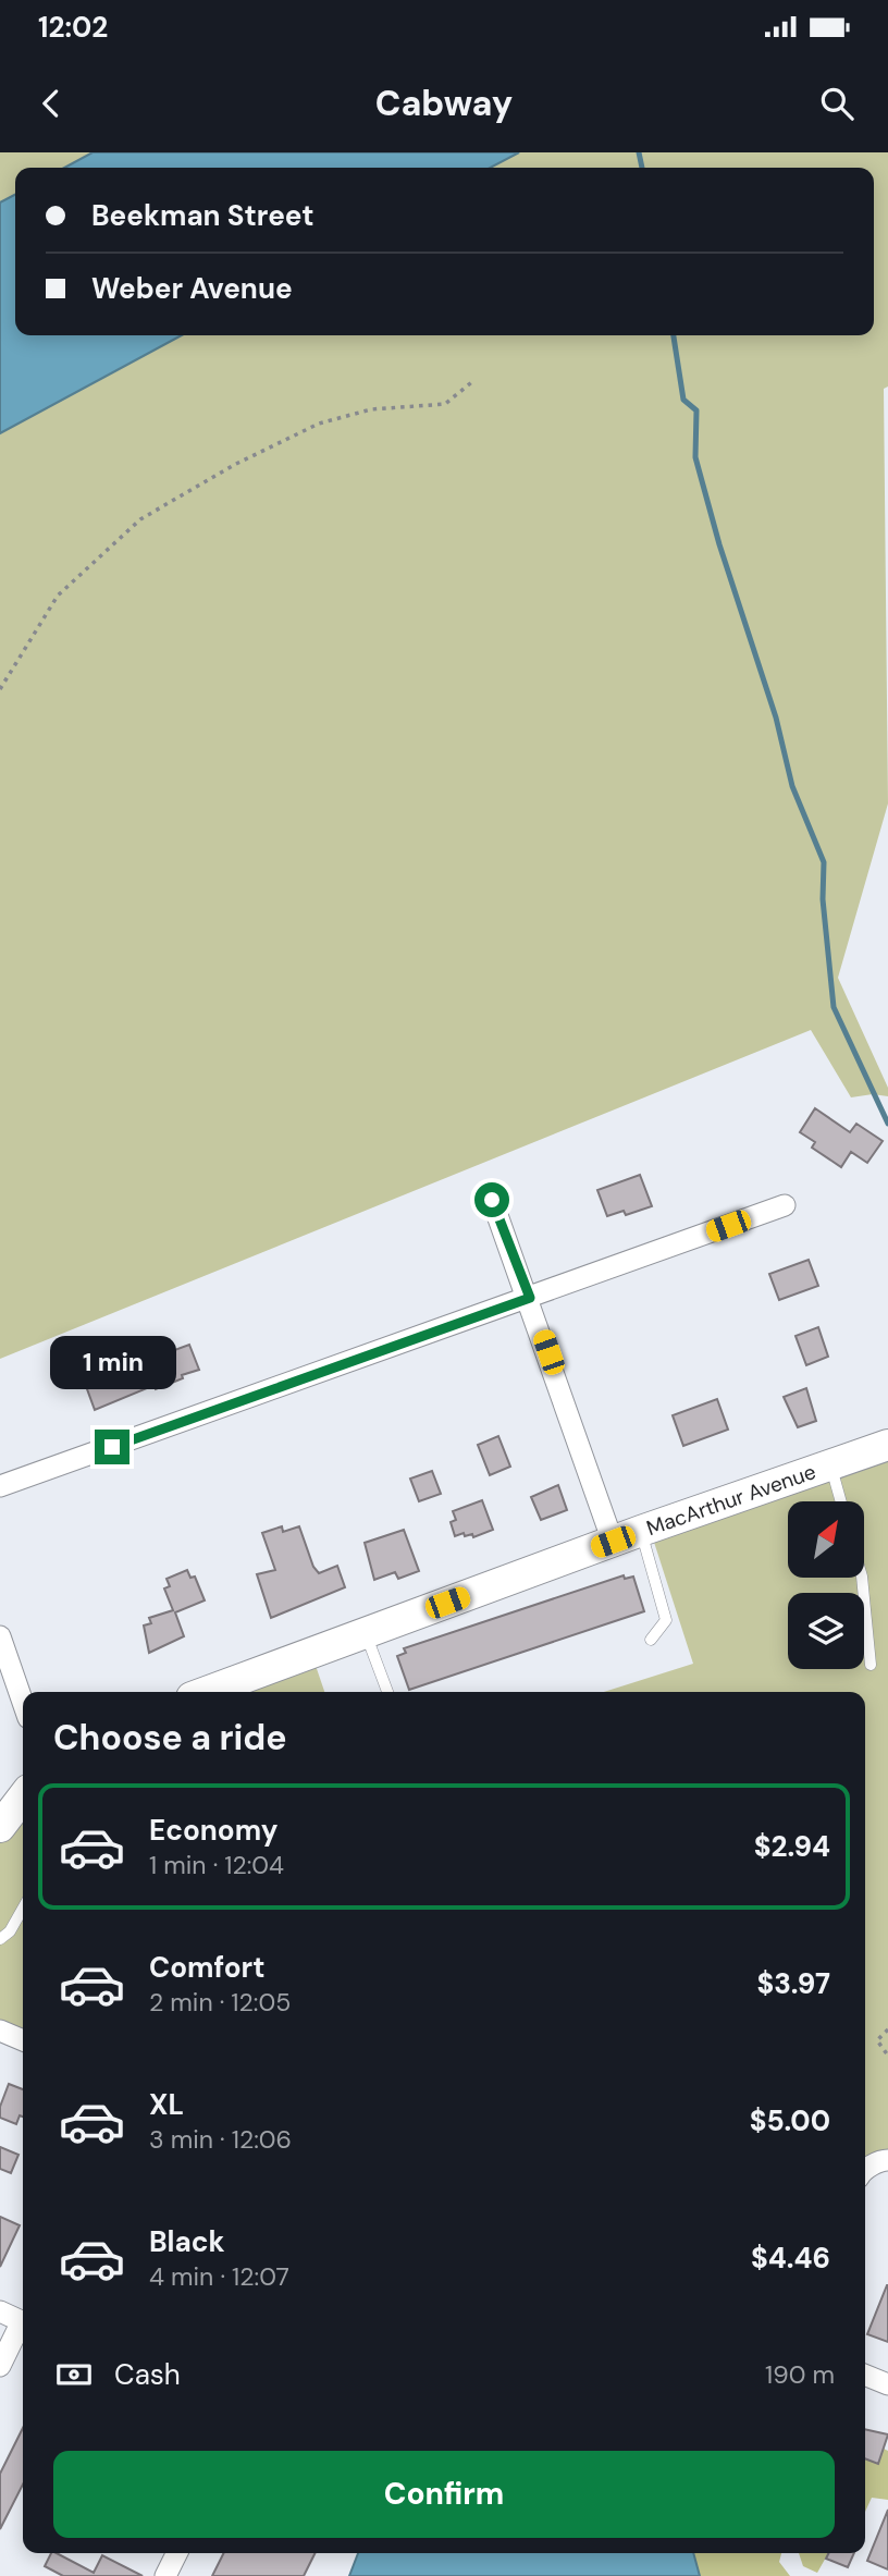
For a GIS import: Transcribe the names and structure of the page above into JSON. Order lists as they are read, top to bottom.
{
  "streets": {
    "street": ["MacArthur Avenue"]
  },
  "north": "top right",
  "page": {
    "status": "12:02",
    "header": "Cabway",
    "banner": ["Beekman Street", "Weber Avenue"],
    "bubble": "1 min",
    "heading": "Choose a ride",
    "list": [
      {
        "name": "Economy",
        "note": "1 min · 12:04",
        "value": "$2.94"
      },
      {
        "name": "Comfort",
        "note": "2 min · 12:05",
        "value": "$3.97"
      },
      {
        "name": "XL",
        "note": "3 min · 12:06",
        "value": "$5.00"
      },
      {
        "name": "Black",
        "note": "4 min · 12:07",
        "value": "$4.46"
      }
    ],
    "pay": ["Cash", "190 m"],
    "buttons": "Confirm"
  }
}
